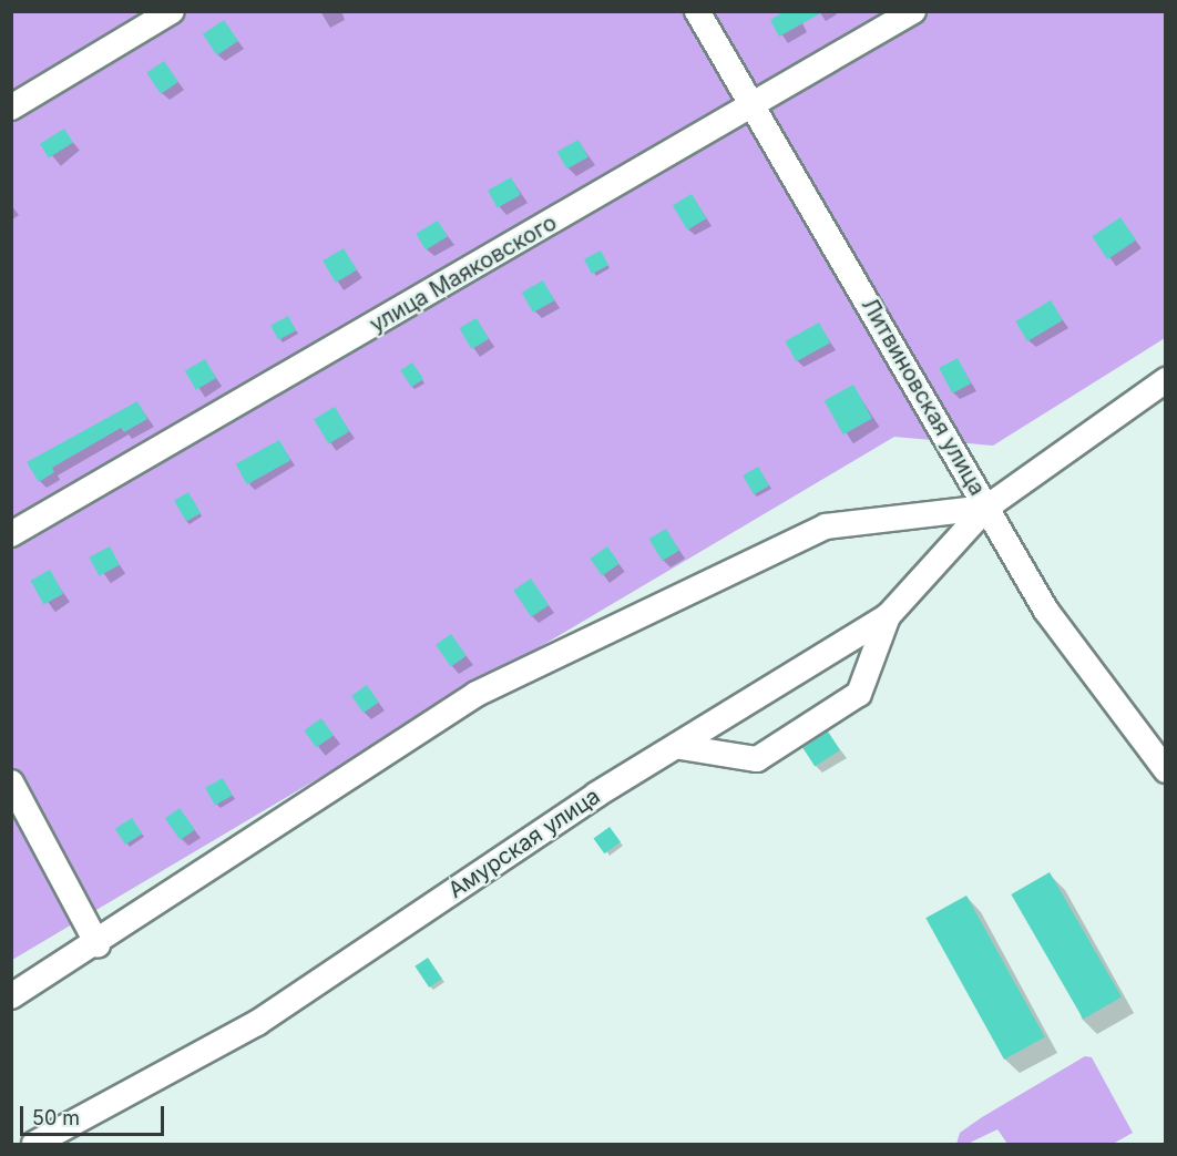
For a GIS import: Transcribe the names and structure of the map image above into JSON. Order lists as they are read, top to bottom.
{
  "streets": {
    "street": ["улица Маяковского", "Литвиновская улица", "Амурская улица"]
  },
  "crossings": [
    ["улица Маяковского", "Литвиновская улица"],
    ["Литвиновская улица", "Амурская улица"]
  ],
  "scale_bar": "50 m"
}
